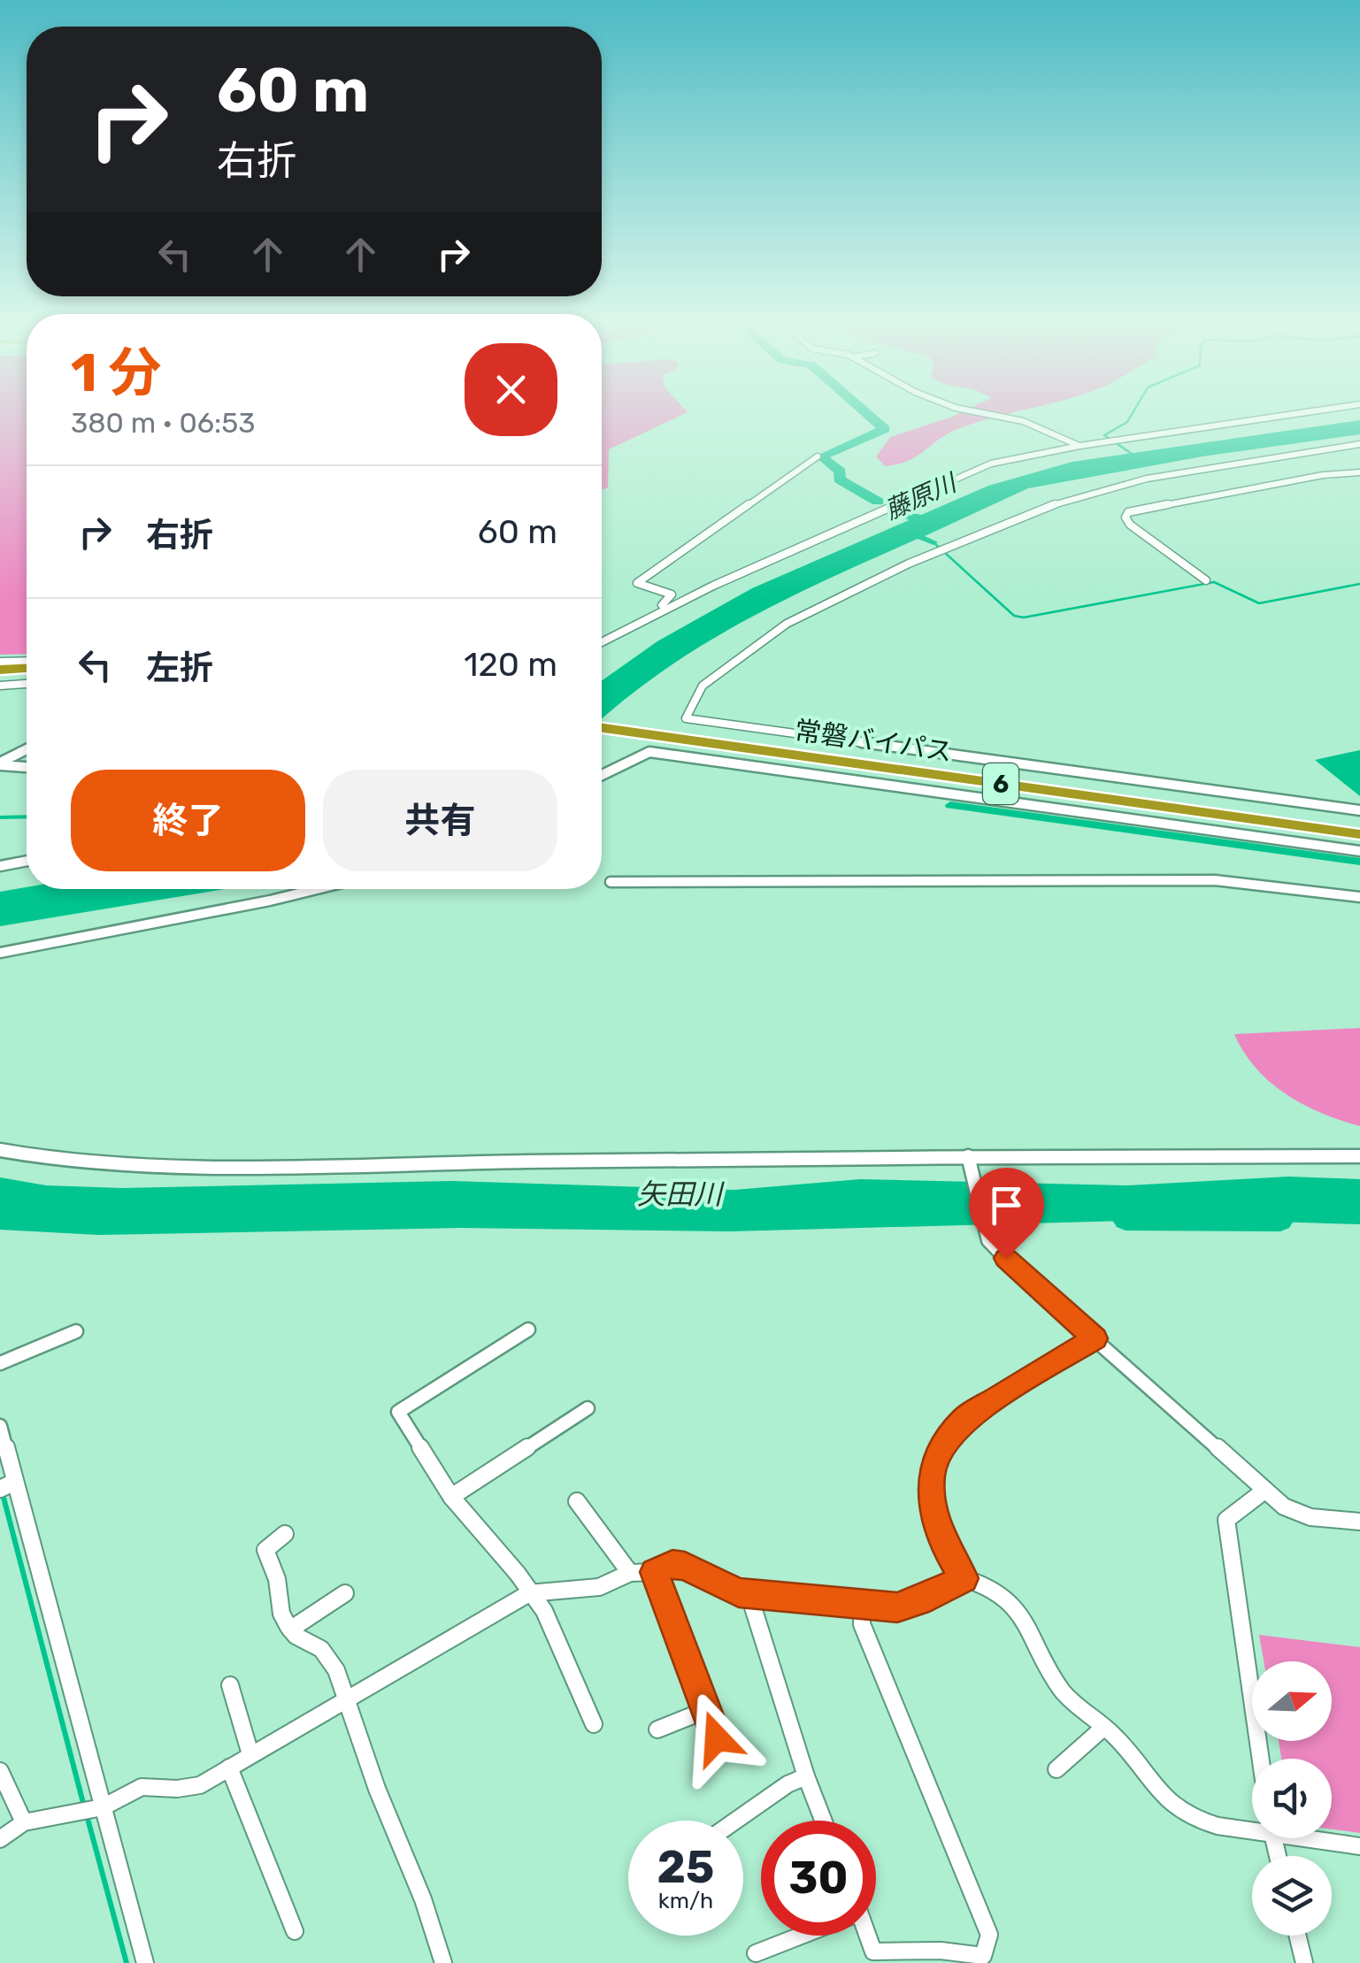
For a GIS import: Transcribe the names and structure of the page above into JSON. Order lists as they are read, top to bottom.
{
  "streets": {
    "highway": ["常磐バイパス", "6"]
  },
  "water": ["藤原川", "矢田川"],
  "north": "right",
  "page": {
    "turn": ["60 m", "右折"],
    "heading": ["1 分", "380 m · 06:53"],
    "list": [
      {
        "name": "右折",
        "value": "60 m"
      },
      {
        "name": "左折",
        "value": "120 m"
      }
    ],
    "buttons": ["終了", "共有"],
    "speed": "25 km/h",
    "limit": "30"
  }
}
